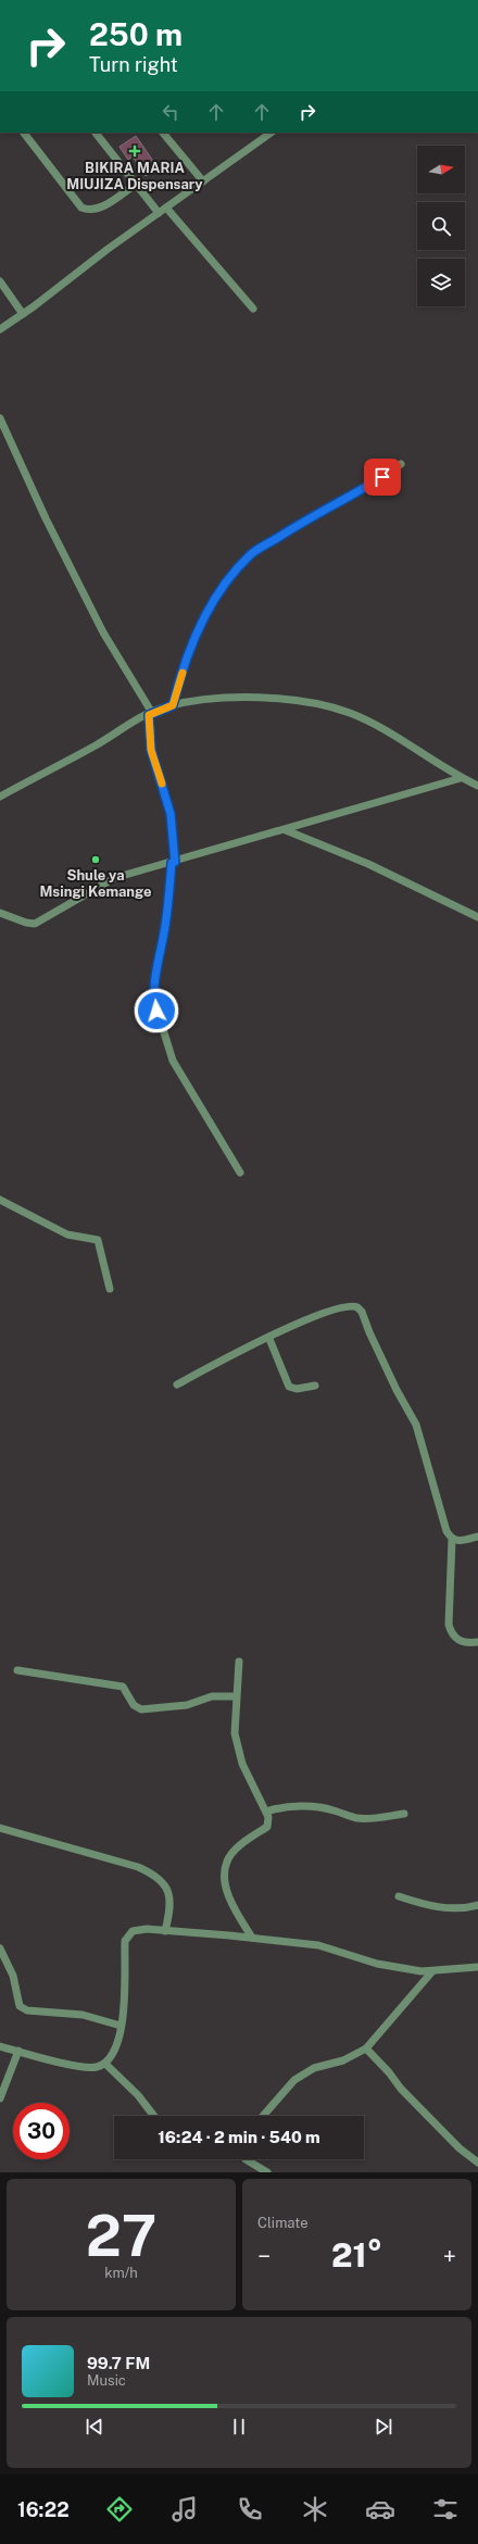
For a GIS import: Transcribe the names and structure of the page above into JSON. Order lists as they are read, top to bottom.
{
  "places": {
    "health": ["BIKIRA MARIA MIUJIZA Dispensary"],
    "other": ["Shule ya Msingi Kemange"]
  },
  "north": "right",
  "page": {
    "turn": ["250 m", "Turn right"],
    "limit": "30",
    "trip": "16:24 · 2 min · 540 m",
    "tile": [
      ["27", "km/h"],
      "Climate"
    ],
    "heat": ["−", "21°", "+"],
    "song": ["99.7 FM", "Music"],
    "tabs": "16:22"
  }
}
